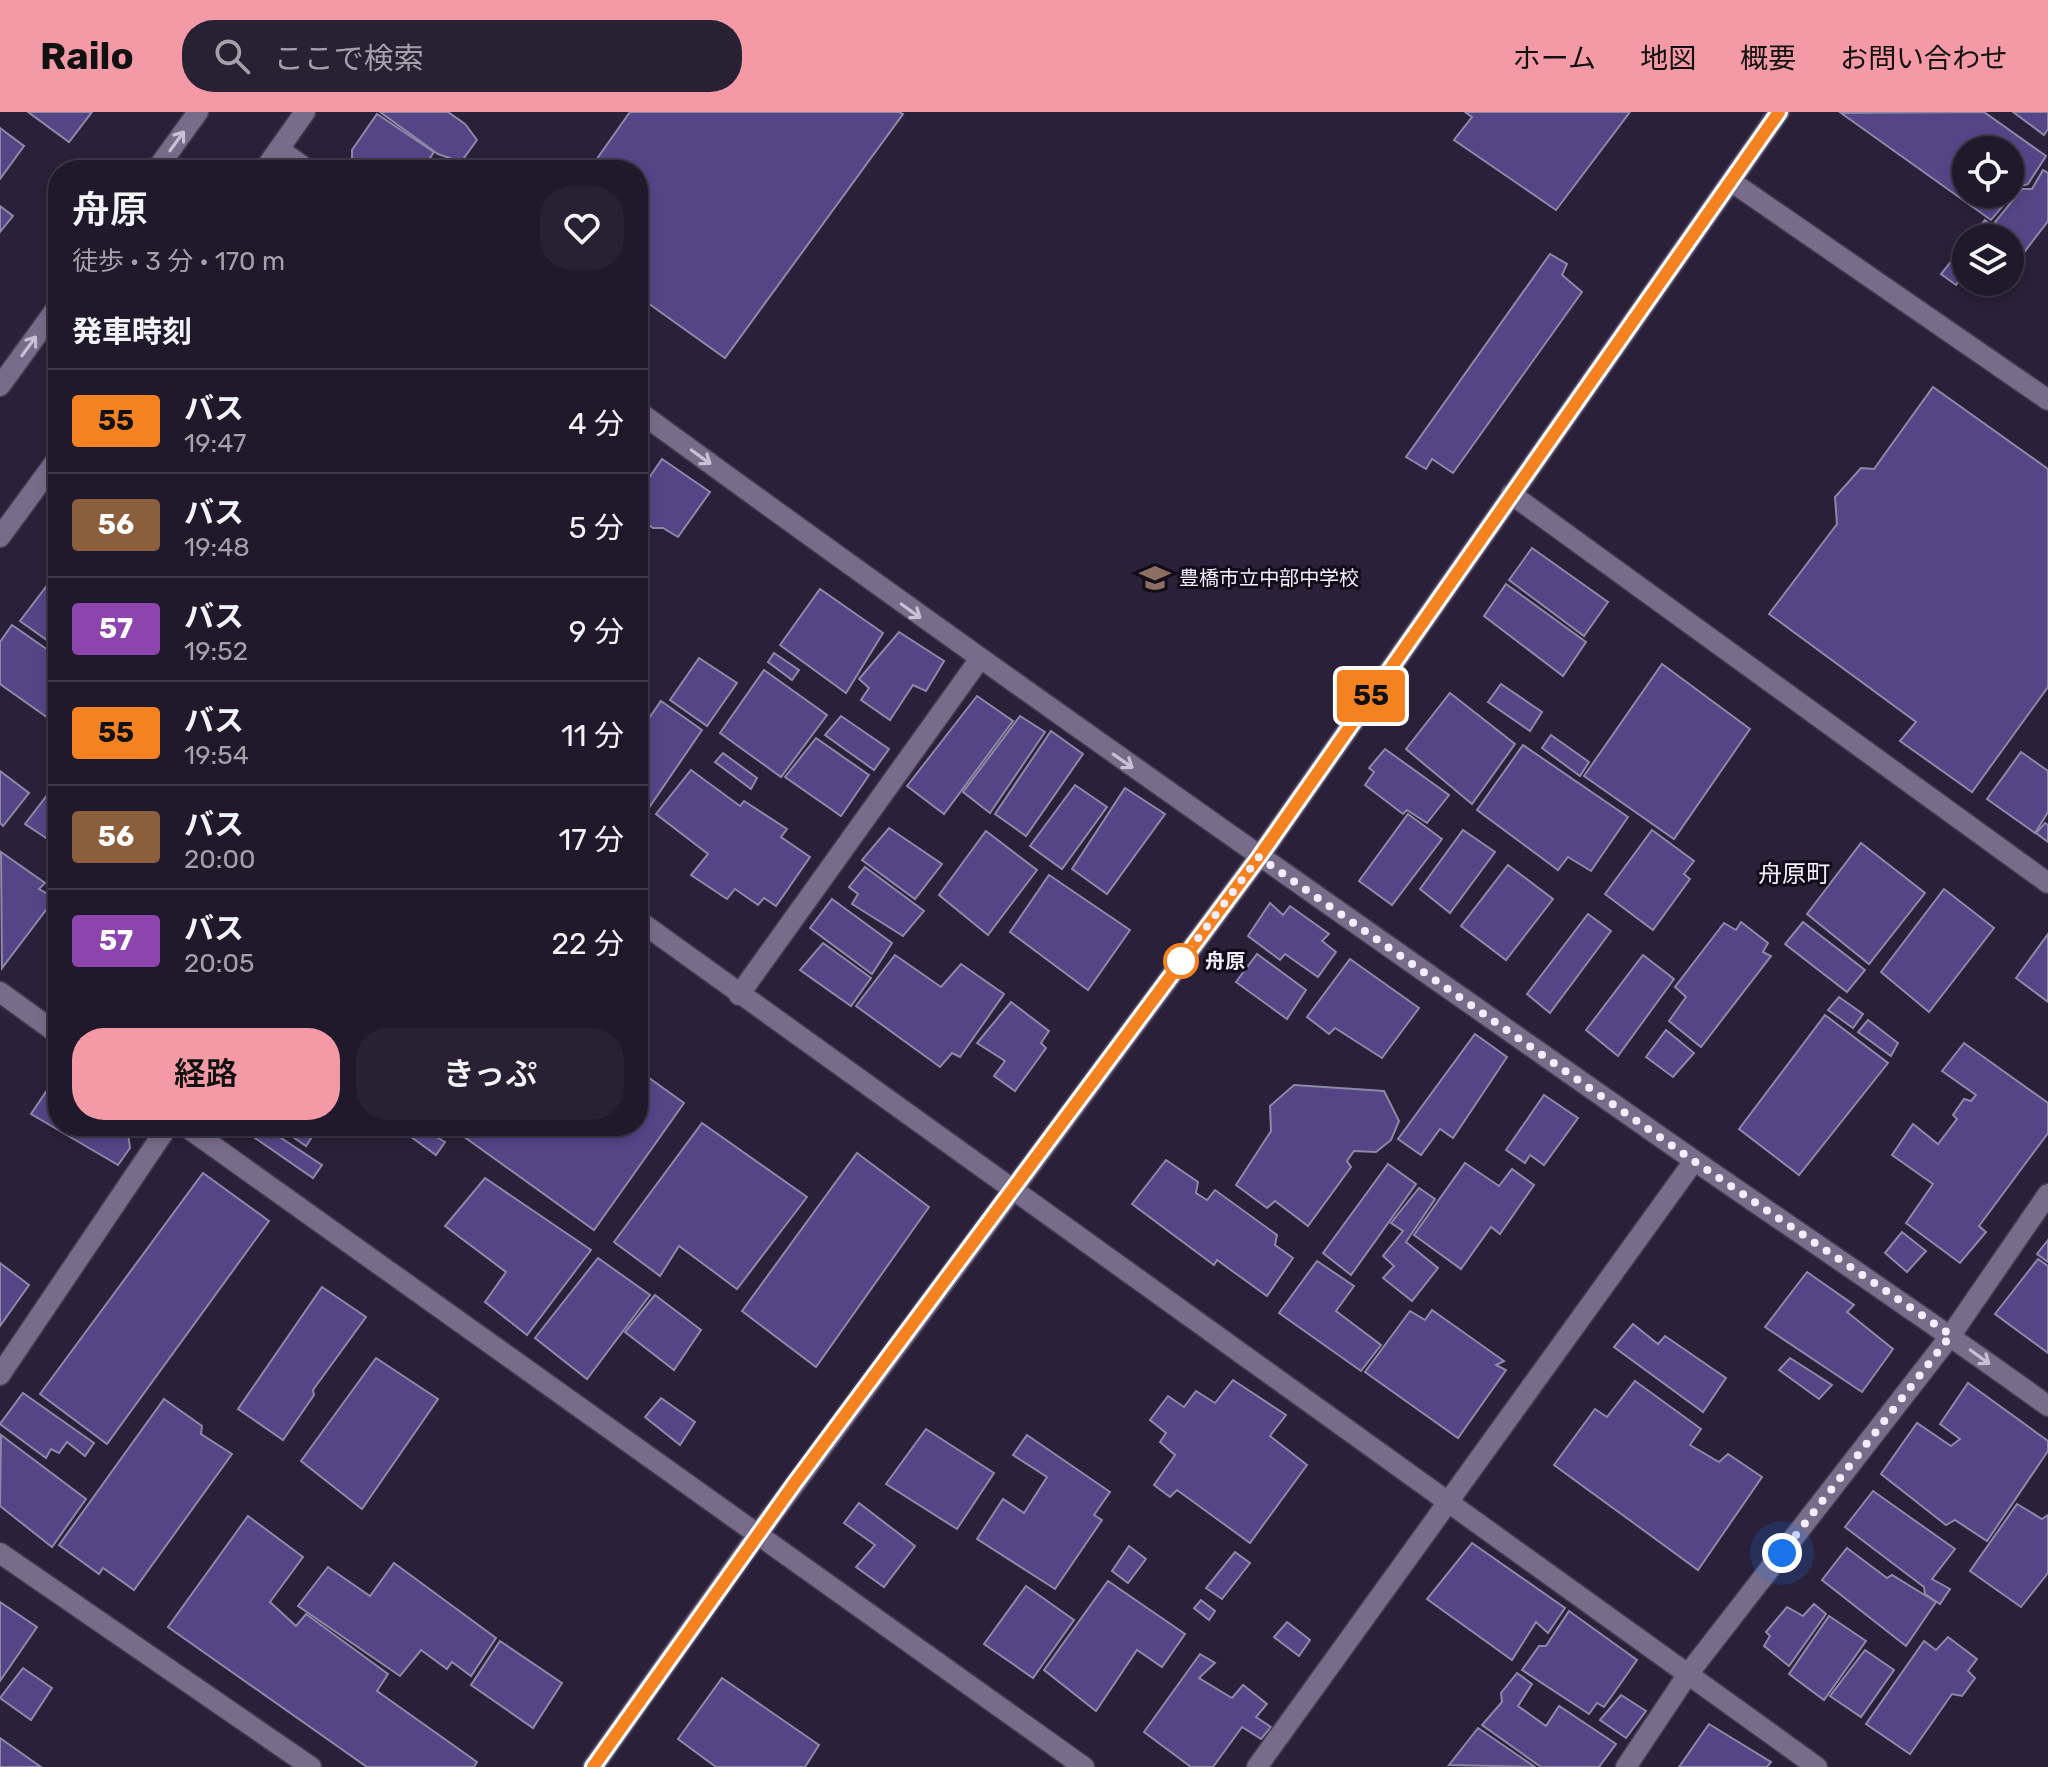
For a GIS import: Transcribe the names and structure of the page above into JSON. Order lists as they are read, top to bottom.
{
  "districts": ["舟原町"],
  "places": {
    "school or university": ["豊橋市立中部中学校"],
    "other": ["舟原"]
  },
  "lines": ["bus line 55"],
  "page": {
    "header": "Railo",
    "search": "ここで検索",
    "nav": [
      "ホーム",
      "地図",
      "概要",
      "お問い合わせ"
    ],
    "on_map": "55",
    "heading": [
      ["舟原", "徒歩 · 3 分 · 170 m"],
      "発車時刻"
    ],
    "list": [
      {
        "mark": "55",
        "name": "バス",
        "note": "19:47",
        "value": "4 分"
      },
      {
        "mark": "56",
        "name": "バス",
        "note": "19:48",
        "value": "5 分"
      },
      {
        "mark": "57",
        "name": "バス",
        "note": "19:52",
        "value": "9 分"
      },
      {
        "mark": "55",
        "name": "バス",
        "note": "19:54",
        "value": "11 分"
      },
      {
        "mark": "56",
        "name": "バス",
        "note": "20:00",
        "value": "17 分"
      },
      {
        "mark": "57",
        "name": "バス",
        "note": "20:05",
        "value": "22 分"
      }
    ],
    "buttons": ["経路", "きっぷ"]
  }
}
